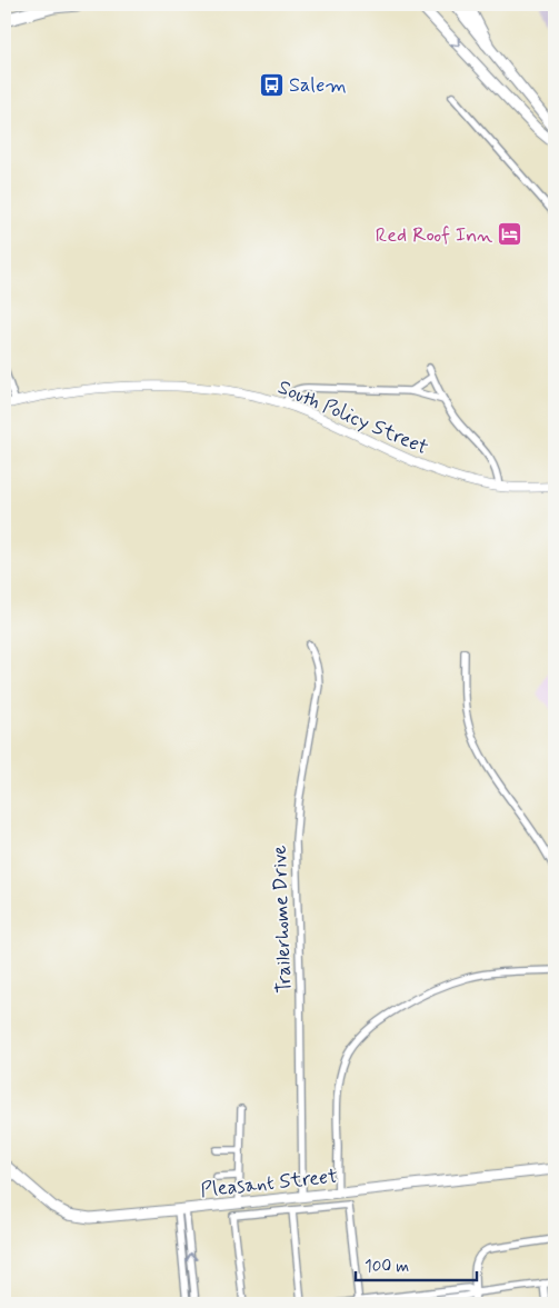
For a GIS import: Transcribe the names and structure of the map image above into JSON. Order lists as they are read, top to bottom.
{
  "streets": {
    "main road": ["Pleasant Street"],
    "street": ["South Policy Street", "Trailerhome Drive"]
  },
  "crossings": [
    ["Trailerhome Drive", "Pleasant Street"]
  ],
  "places": {
    "bus stop": ["Salem"],
    "hotel": ["Red Roof Inn"]
  },
  "scale_bar": "100 m"
}
